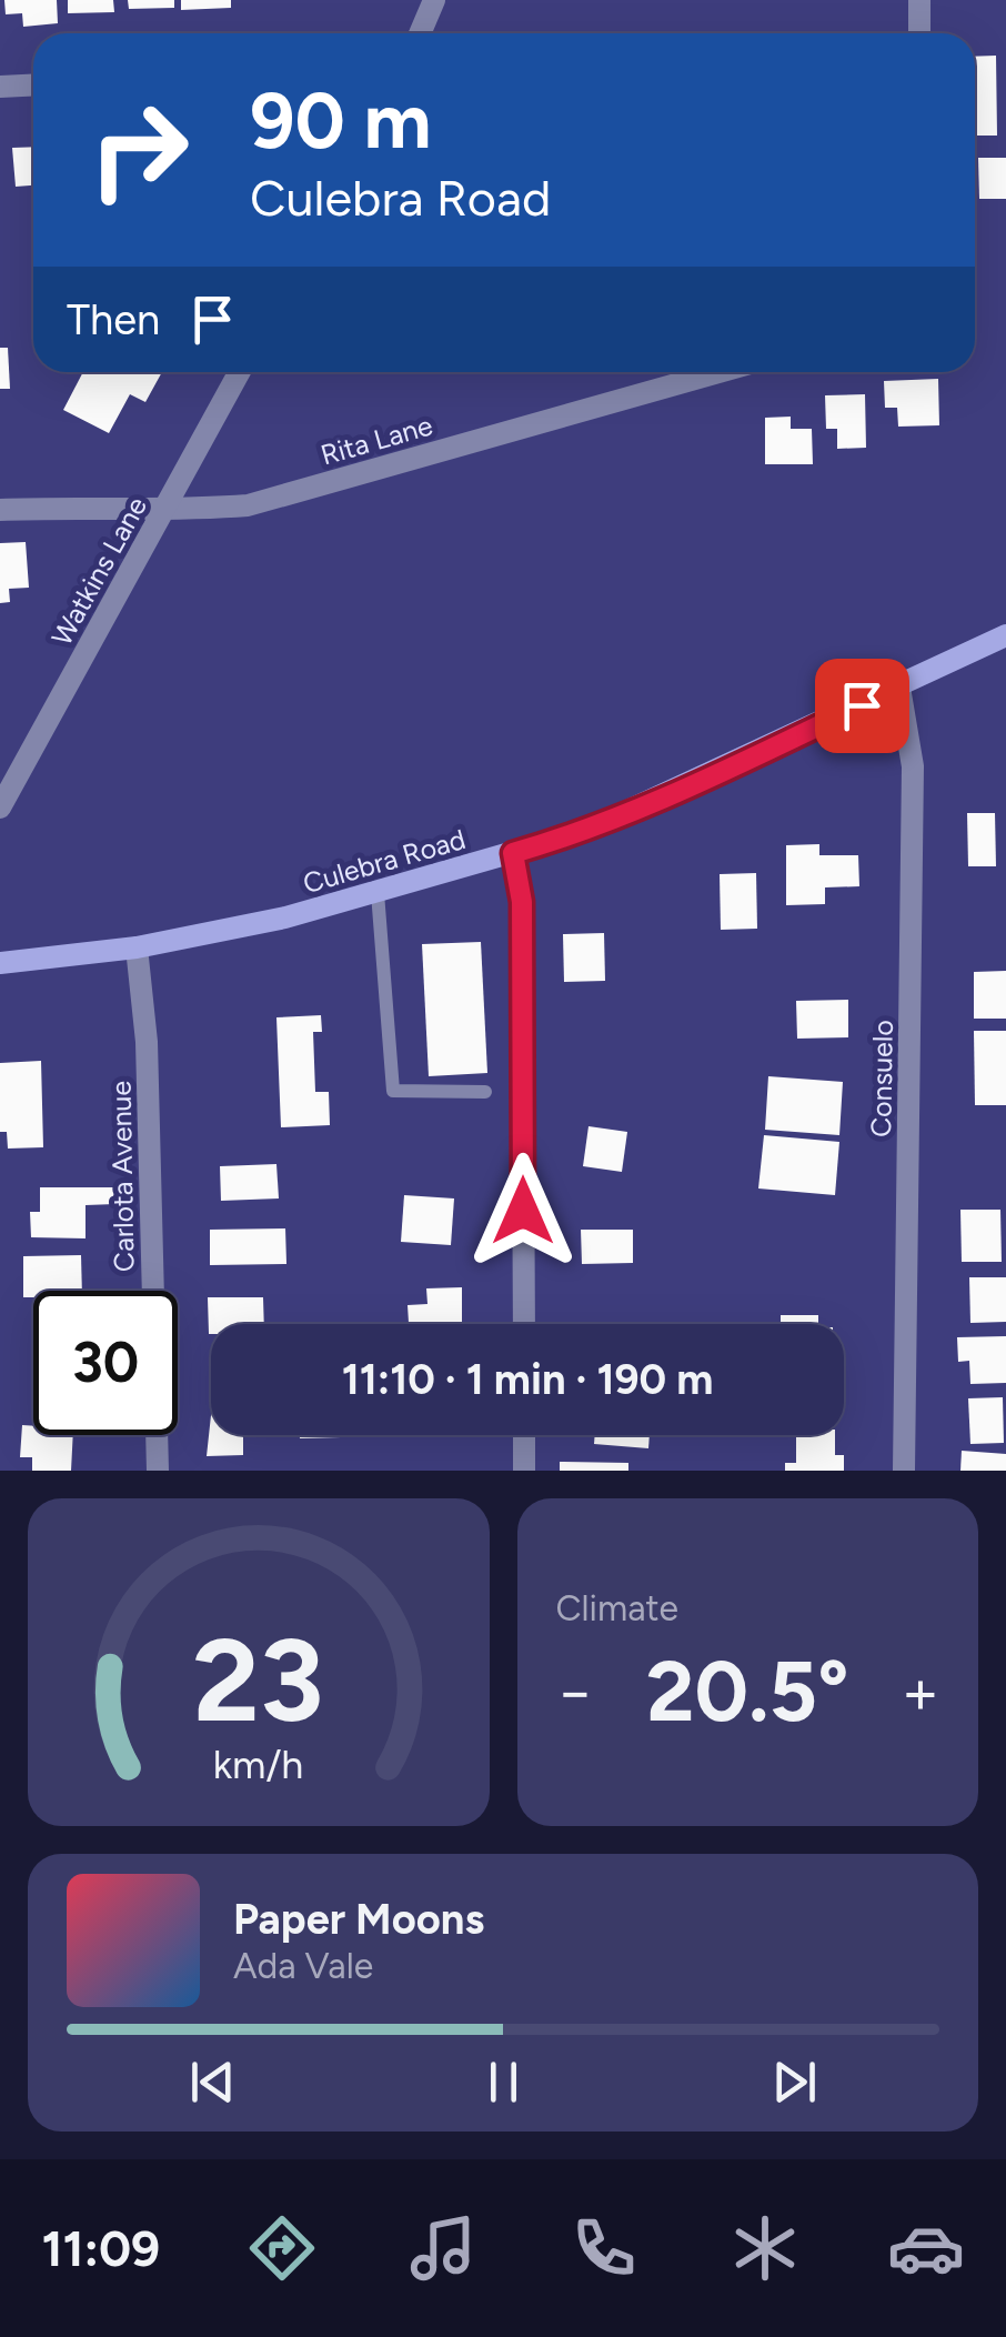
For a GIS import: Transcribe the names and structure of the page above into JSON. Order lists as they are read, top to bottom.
{
  "streets": {
    "main road": ["Culebra Road"],
    "street": [
      "Rita Lane",
      "Watkins Lane",
      "Consuelo",
      "Carlota Avenue"
    ]
  },
  "crossings": [
    ["Rita Lane", "Watkins Lane"],
    ["Culebra Road", "Consuelo"],
    ["Culebra Road", "Carlota Avenue"]
  ],
  "page": {
    "turn": ["90 m", "Culebra Road"],
    "then": "Then",
    "limit": "30",
    "trip": "11:10 · 1 min · 190 m",
    "tile": "Climate",
    "heat": ["−", "20.5°", "+"],
    "song": ["Paper Moons", "Ada Vale"],
    "tabs": "11:09",
    "gauge": ["23", "km/h"]
  }
}
